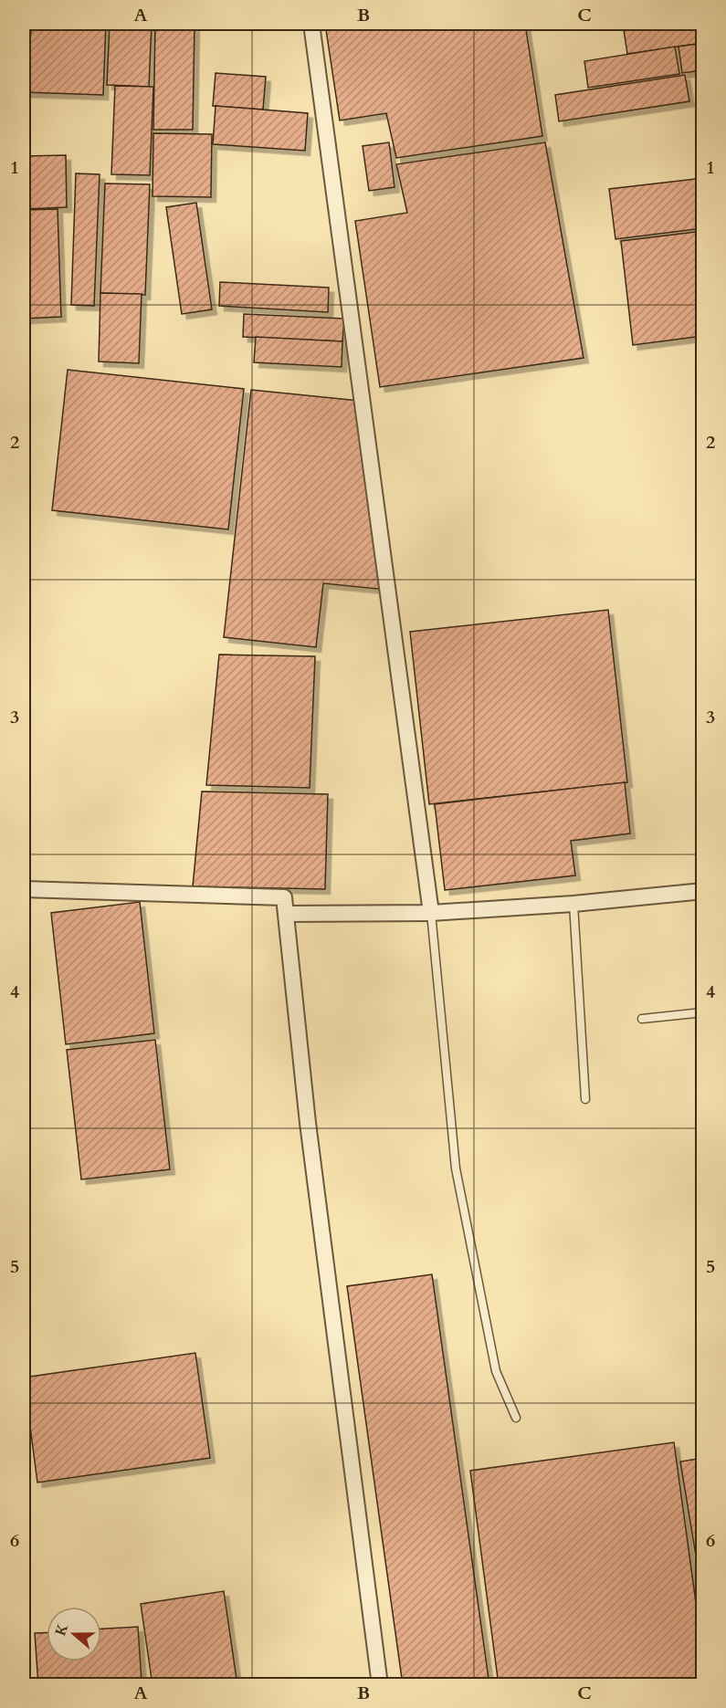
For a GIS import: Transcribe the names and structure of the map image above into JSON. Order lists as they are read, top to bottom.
{
  "north": "left",
  "grid": {
    "columns": ["A", "B", "C"],
    "rows": [
      "1",
      "2",
      "3",
      "4",
      "5",
      "6"
    ]
  }
}
